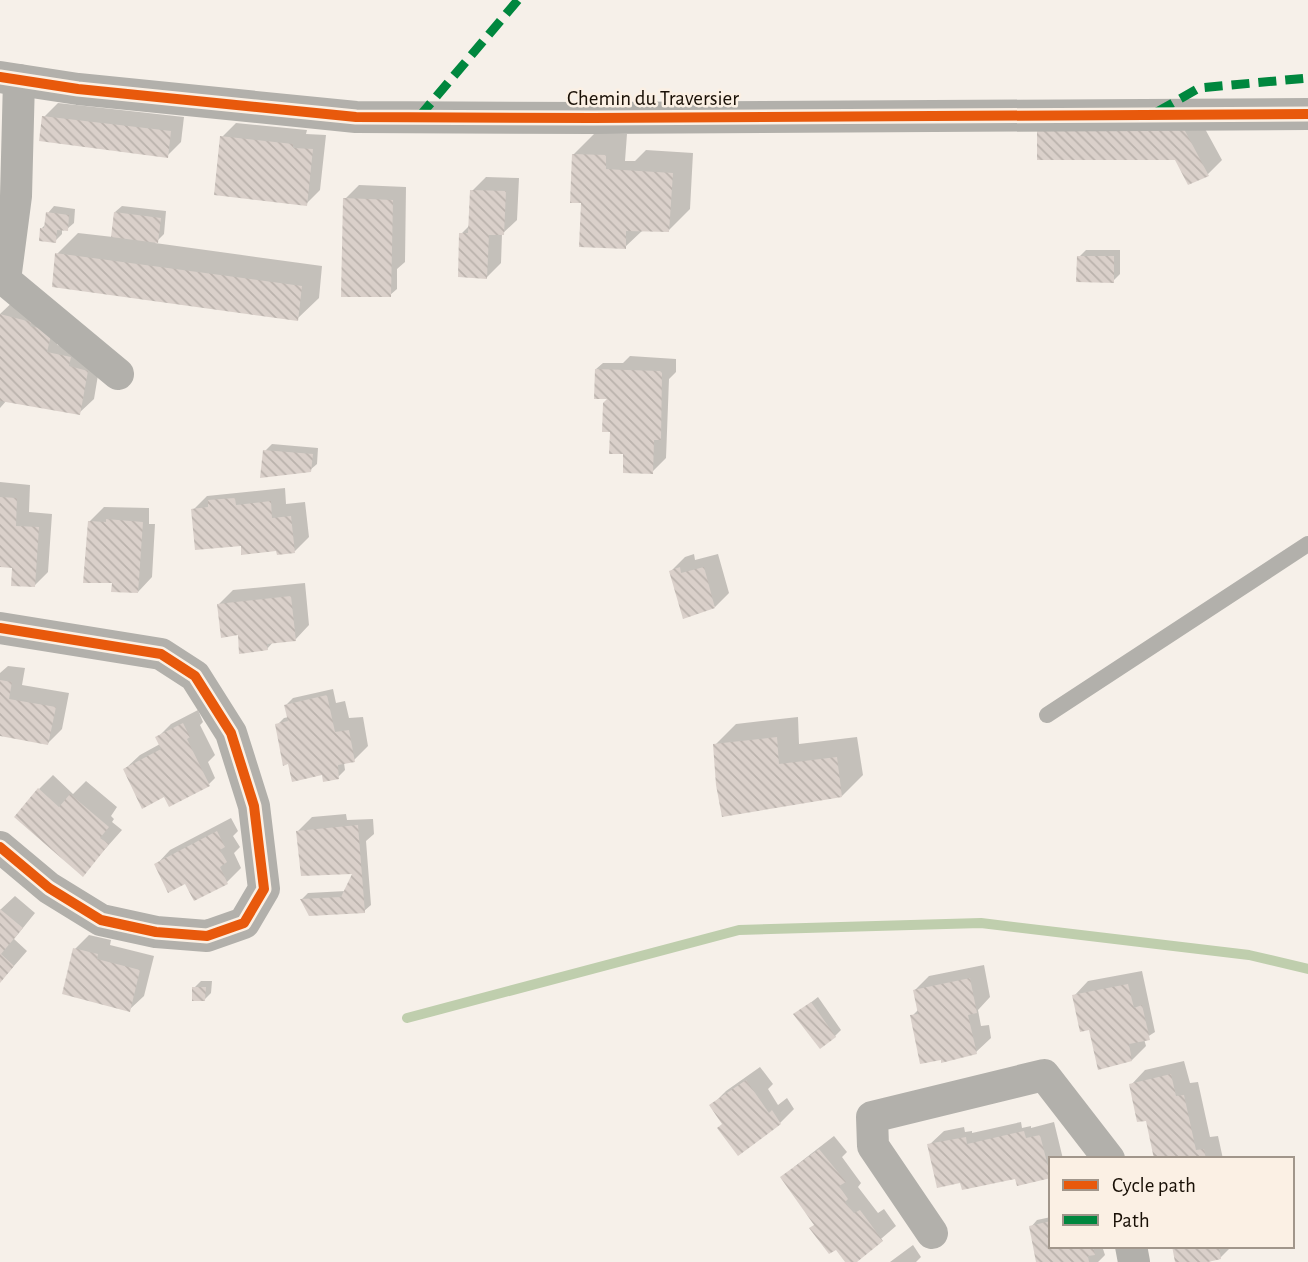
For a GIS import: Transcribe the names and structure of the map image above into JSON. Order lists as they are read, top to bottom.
{
  "streets": {
    "street": ["Chemin du Traversier"]
  },
  "legend": ["Cycle path", "Path"]
}
